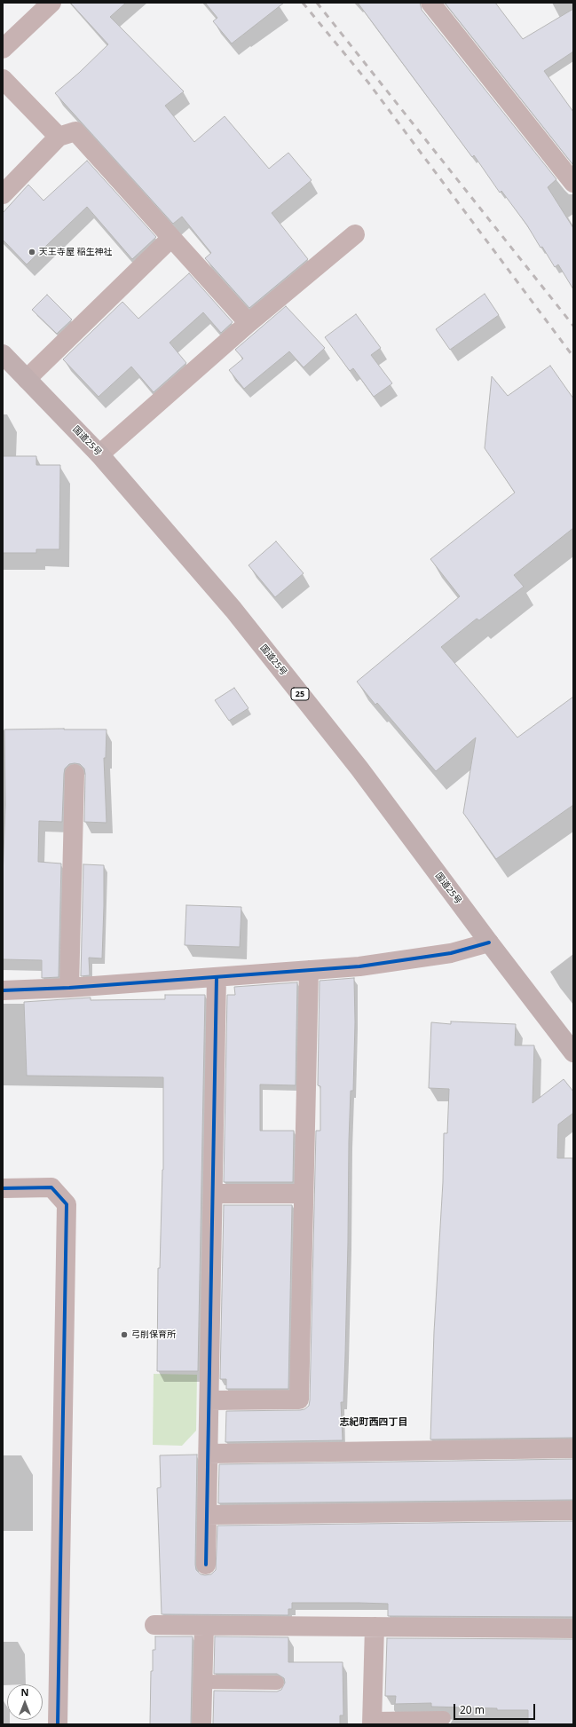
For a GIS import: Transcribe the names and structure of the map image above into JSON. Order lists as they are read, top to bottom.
{
  "streets": {
    "highway": ["国道25号", "25"]
  },
  "districts": ["志紀町西四丁目"],
  "places": ["天王寺屋 稲生神社", "弓削保育所"],
  "scale_bar": "20 m",
  "north": "top"
}
